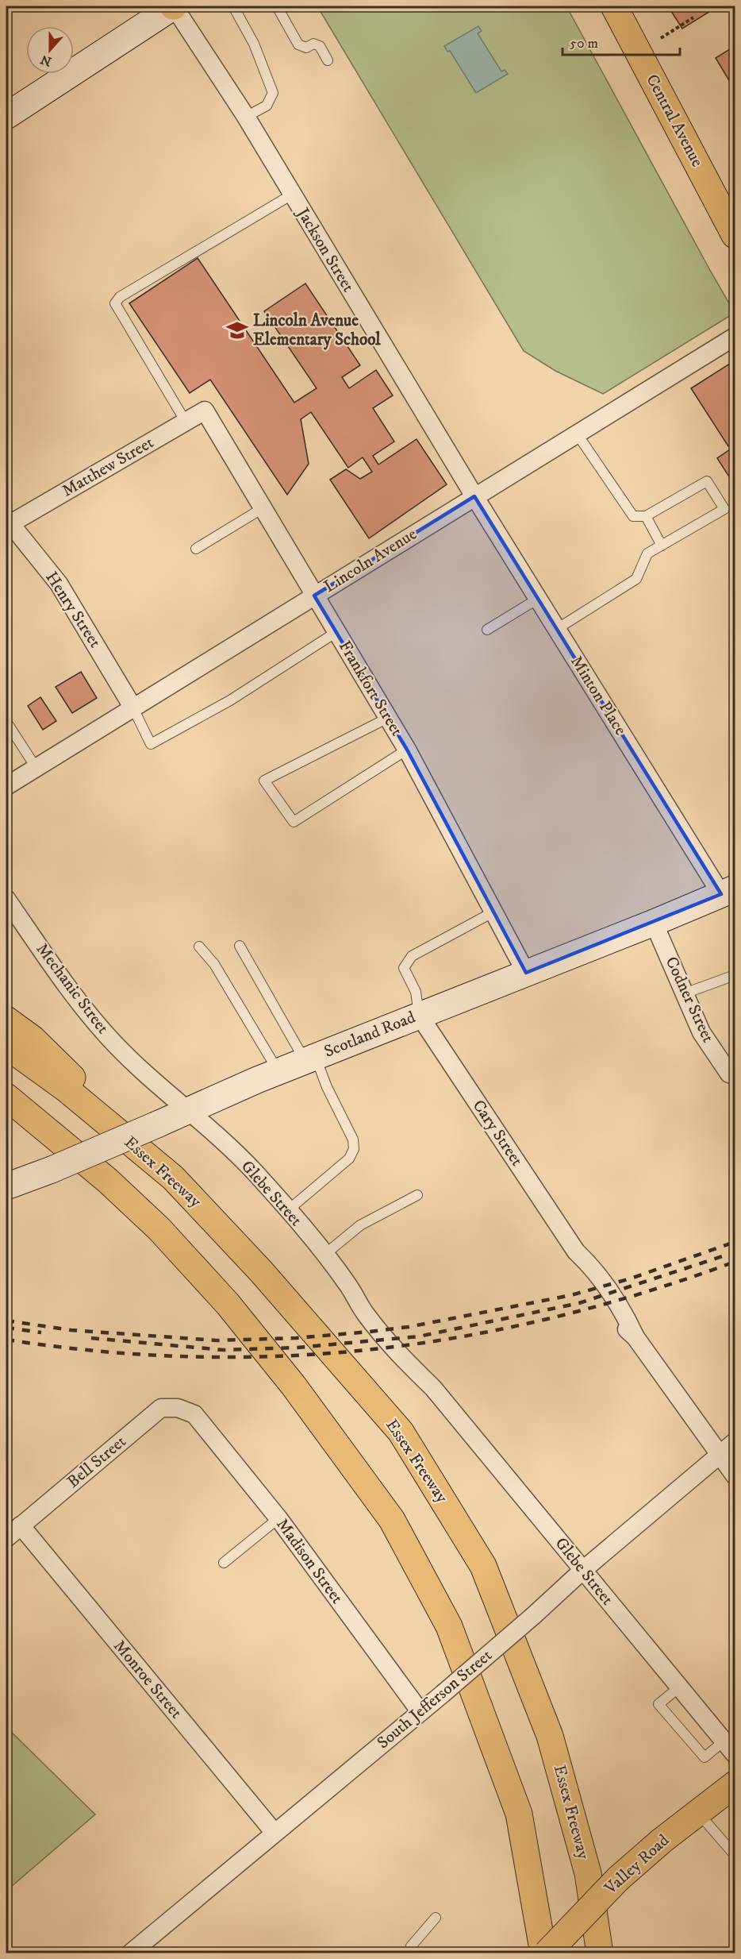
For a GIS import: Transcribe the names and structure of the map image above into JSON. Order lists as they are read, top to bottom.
{
  "streets": {
    "main road": [
      "Central Avenue",
      "Scotland Road",
      "Essex Freeway",
      "Valley Road"
    ],
    "street": [
      "Jackson Street",
      "Matthew Street",
      "Lincoln Avenue",
      "Henry Street",
      "Frankfort Street",
      "Minton Place",
      "Mechanic Street",
      "Codner Street",
      "Cary Street",
      "Glebe Street",
      "Bell Street",
      "Madison Street",
      "Monroe Street",
      "South Jefferson Street"
    ]
  },
  "crossings": [
    ["Jackson Street", "Lincoln Avenue"],
    ["Jackson Street", "Minton Place"],
    ["Matthew Street", "Henry Street"],
    ["Matthew Street", "Frankfort Street"],
    ["Lincoln Avenue", "Henry Street"],
    ["Lincoln Avenue", "Frankfort Street"],
    ["Lincoln Avenue", "Minton Place"],
    ["Frankfort Street", "Scotland Road"],
    ["Minton Place", "Scotland Road"],
    ["Mechanic Street", "Scotland Road"],
    ["Mechanic Street", "Glebe Street"],
    ["Codner Street", "Scotland Road"],
    ["Scotland Road", "Cary Street"],
    ["Scotland Road", "Glebe Street"],
    ["Cary Street", "South Jefferson Street"],
    ["Glebe Street", "South Jefferson Street"],
    ["Bell Street", "Madison Street"],
    ["Bell Street", "Monroe Street"],
    ["Madison Street", "South Jefferson Street"],
    ["Monroe Street", "South Jefferson Street"]
  ],
  "places": {
    "school or university": ["Lincoln Avenue Elementary School"]
  },
  "scale_bar": "50 m",
  "north": "bottom"
}
